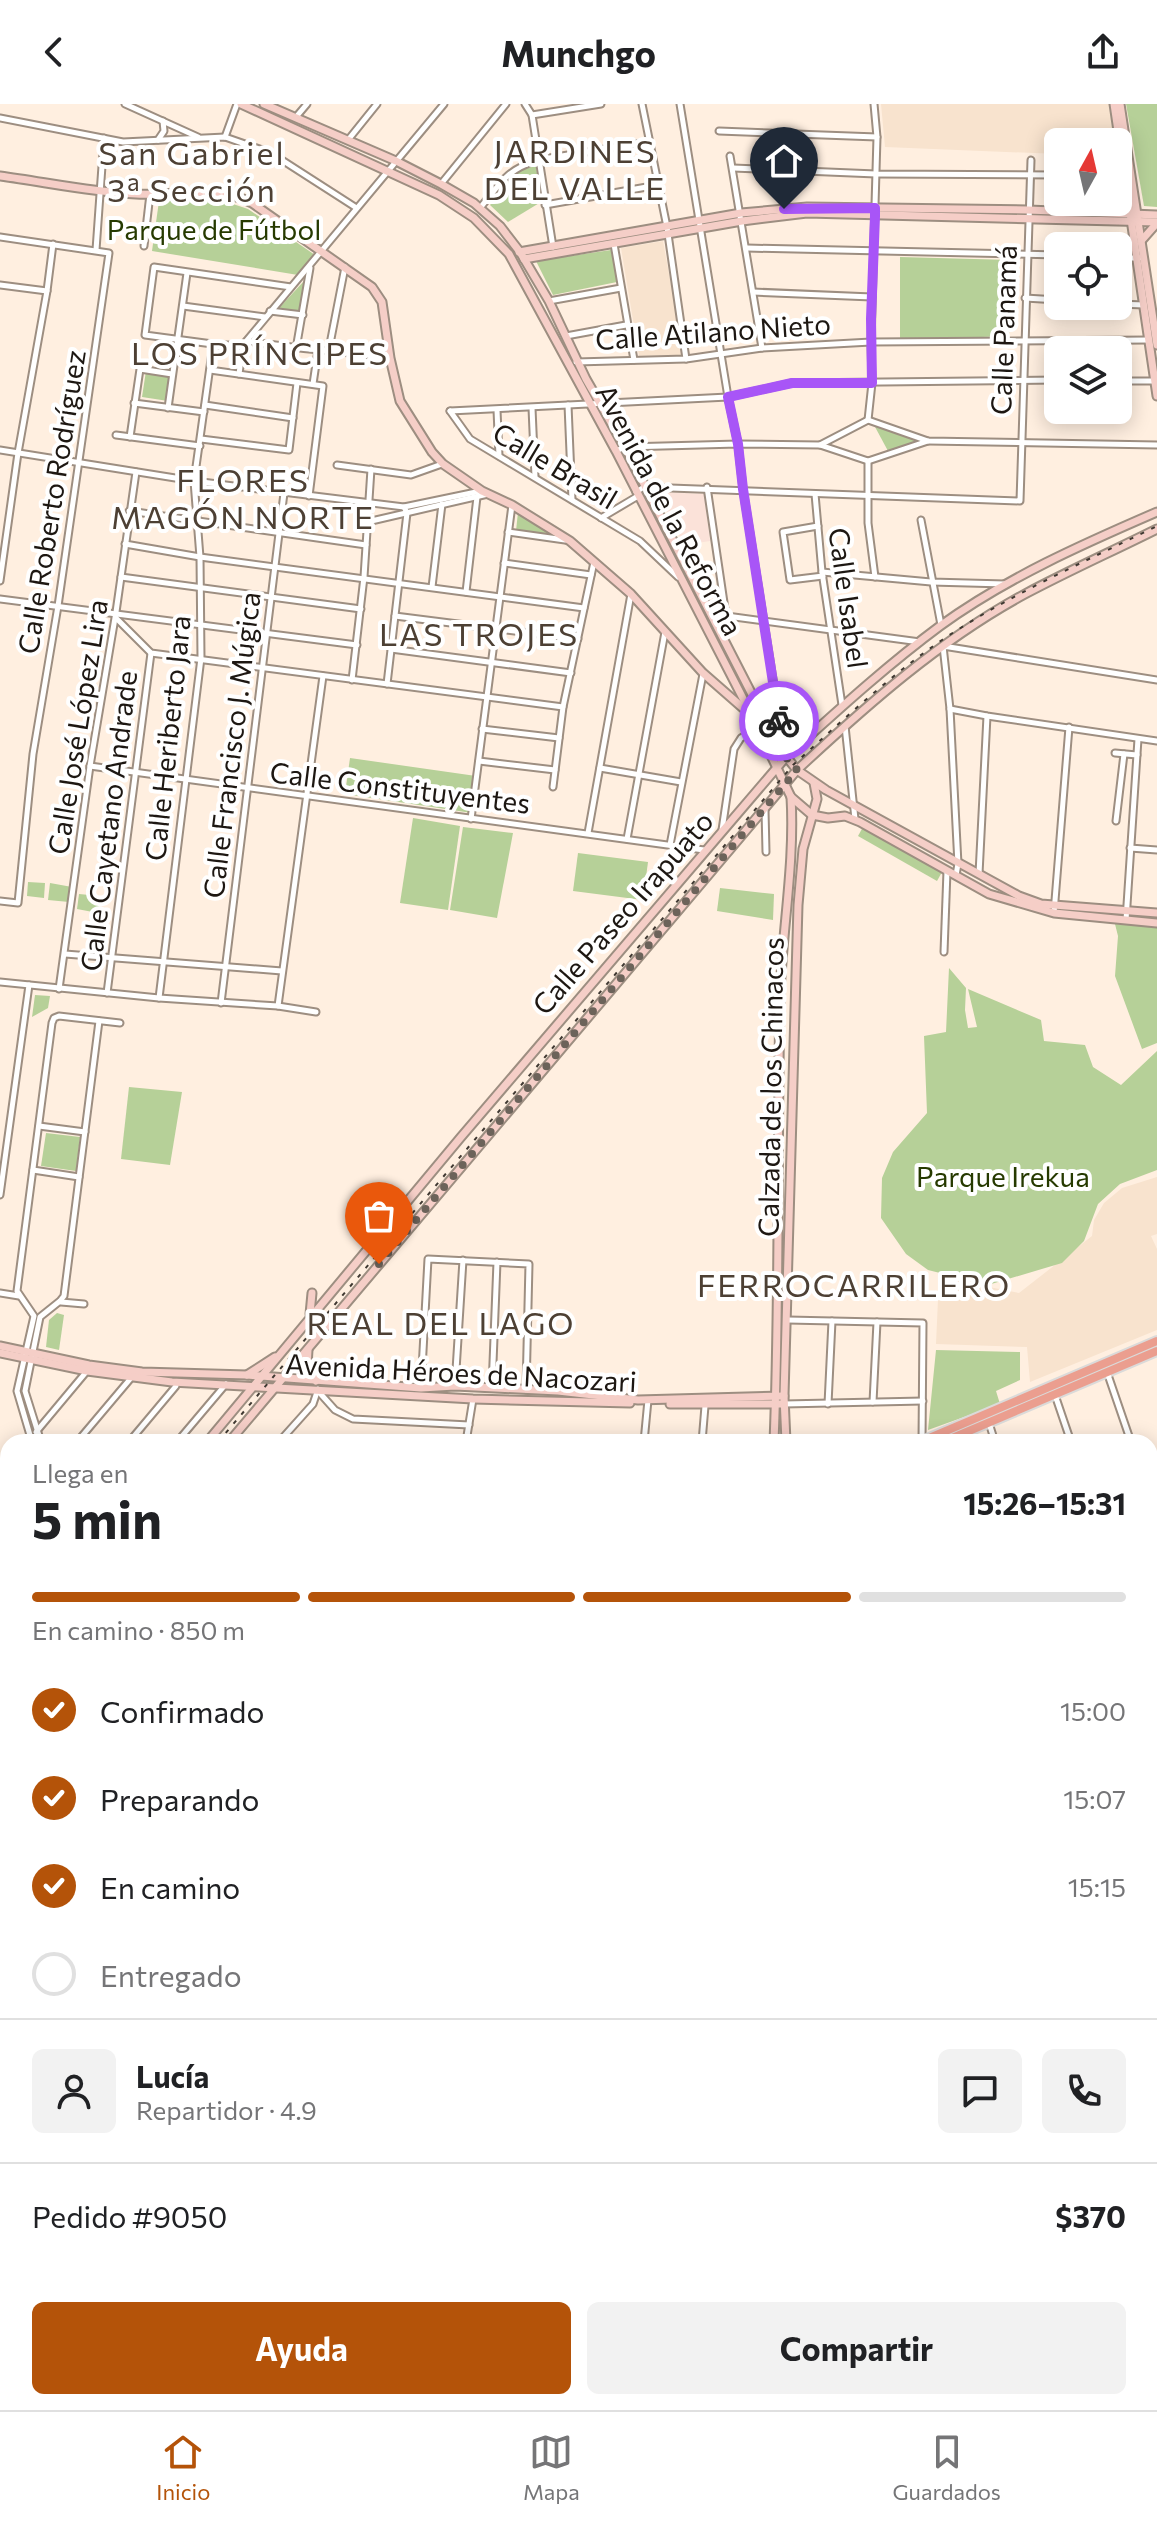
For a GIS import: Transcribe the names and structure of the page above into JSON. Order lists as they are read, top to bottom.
{
  "streets": {
    "main road": [
      "Avenida de la Reforma",
      "Calle Paseo Irapuato",
      "Calzada de los Chinacos",
      "Avenida Héroes de Nacozari"
    ],
    "street": [
      "Calle Panamá",
      "Calle Atilano Nieto",
      "Calle Brasil",
      "Calle Roberto Rodríguez",
      "Calle Isabel",
      "Calle José López Lira",
      "Calle Heriberto Jara",
      "Calle Francisco J. Múgica",
      "Calle Constituyentes",
      "Calle Cayetano Andrade"
    ]
  },
  "crossings": [
    ["Calle Panamá", "Calle Atilano Nieto"],
    ["Calle Atilano Nieto", "Avenida de la Reforma"],
    ["Calle Brasil", "Avenida de la Reforma"],
    ["Avenida de la Reforma", "Calle Paseo Irapuato"],
    ["Avenida de la Reforma", "Calzada de los Chinacos"],
    ["Calle Isabel", "Calle Paseo Irapuato"],
    ["Calle José López Lira", "Calle Constituyentes"],
    ["Calle Heriberto Jara", "Calle Constituyentes"],
    ["Calle Francisco J. Múgica", "Calle Constituyentes"],
    ["Calle Constituyentes", "Calle Cayetano Andrade"],
    ["Calle Constituyentes", "Calle Paseo Irapuato"],
    ["Calle Paseo Irapuato", "Avenida Héroes de Nacozari"],
    ["Calzada de los Chinacos", "Avenida Héroes de Nacozari"]
  ],
  "districts": [
    "JARDINES DEL VALLE",
    "San Gabriel 3ª Sección",
    "LOS PRÍNCIPES",
    "FLORES MAGÓN NORTE",
    "LAS TROJES",
    "FERROCARRILERO",
    "REAL DEL LAGO"
  ],
  "parks": ["Parque de Fútbol", "Parque Irekua"],
  "north": "top",
  "page": {
    "header": "Munchgo",
    "heading": ["5 min", "Llega en", "15:26–15:31"],
    "panel": [
      "Lucía",
      "Repartidor · 4.9",
      "Pedido #9050",
      "$370"
    ],
    "bar": "En camino · 850 m",
    "list": [
      ["Confirmado", "15:00"],
      ["Preparando", "15:07"],
      ["En camino", "15:15"],
      "Entregado"
    ],
    "buttons": ["Ayuda", "Compartir"],
    "tabs": ["Inicio", "Mapa", "Guardados"]
  }
}
